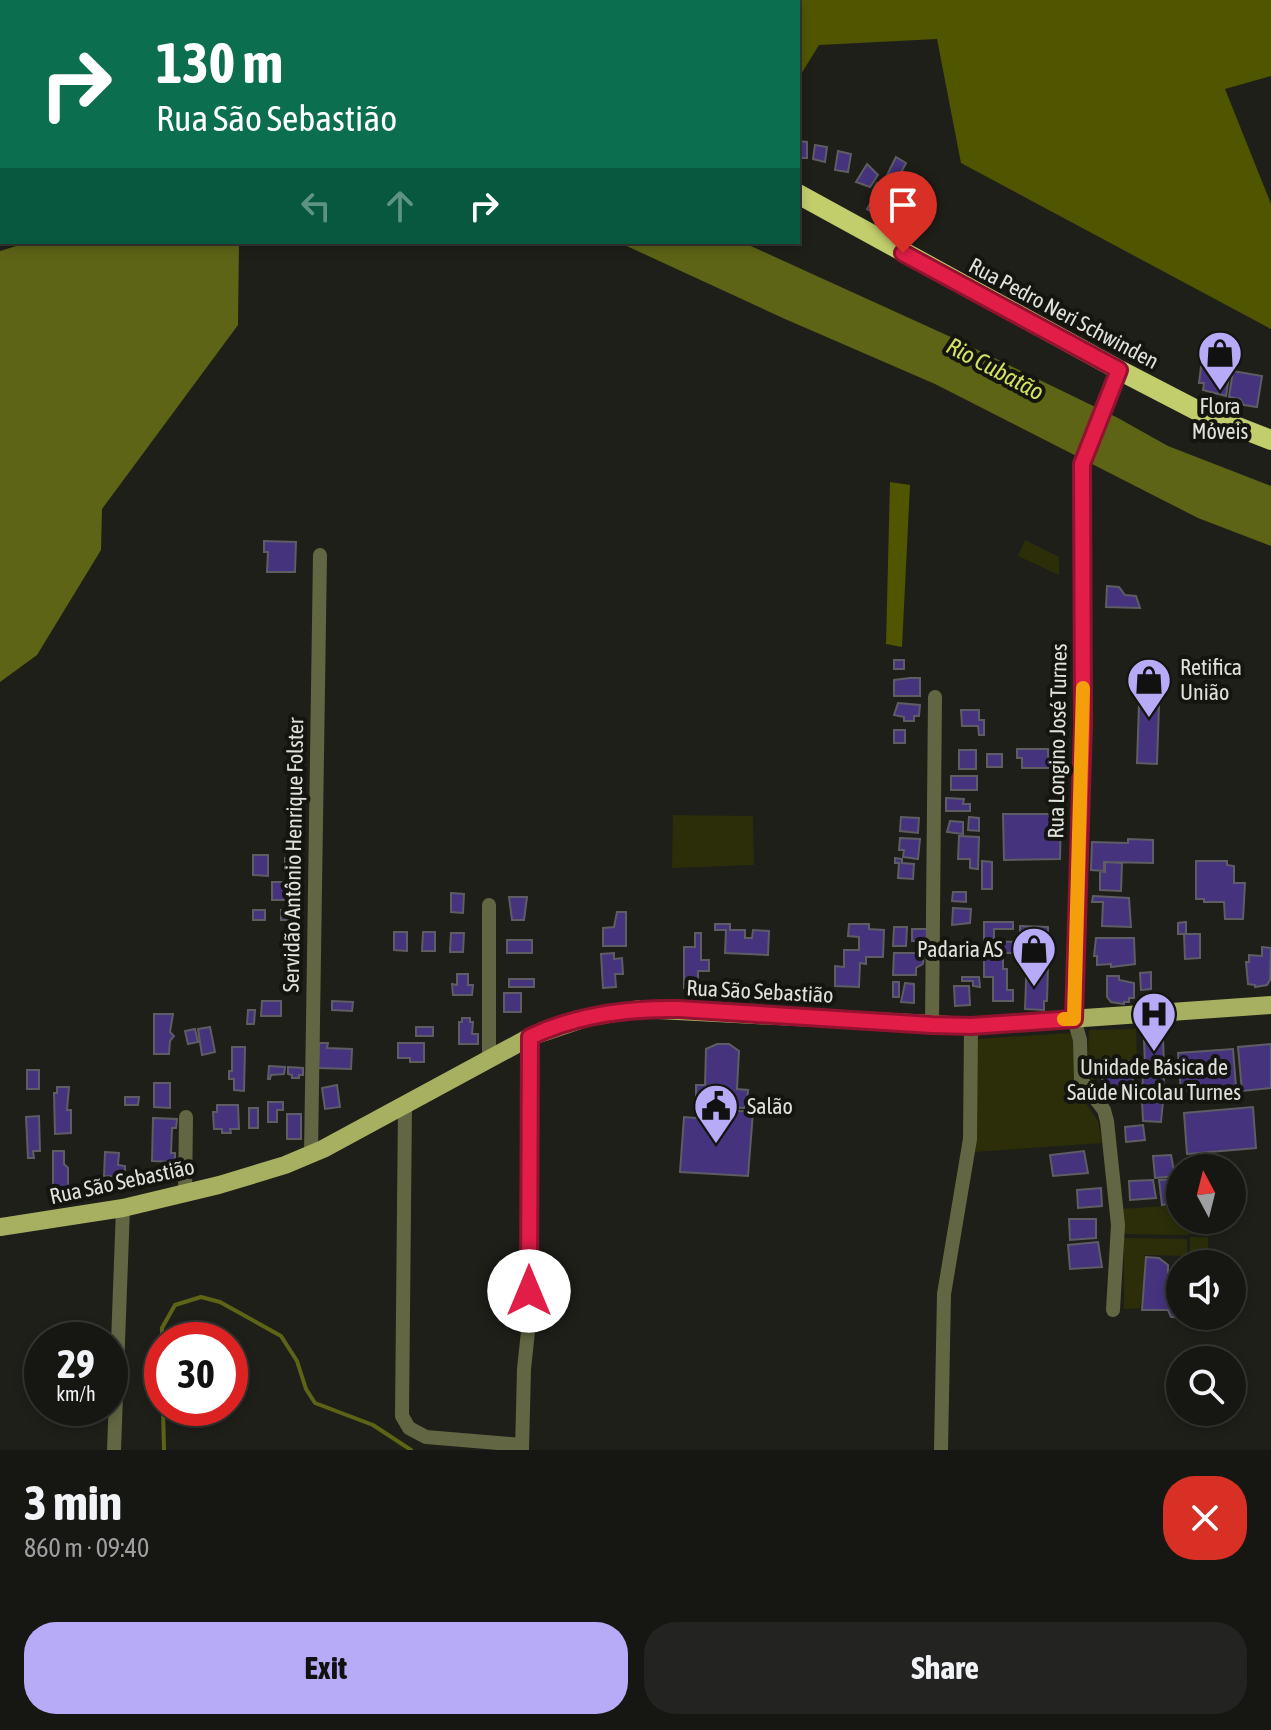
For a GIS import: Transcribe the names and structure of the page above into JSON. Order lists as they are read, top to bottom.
{
  "streets": {
    "highway": ["Rua Pedro Neri Schwinden"],
    "main road": ["Rua Longino José Turnes", "Rua São Sebastião"],
    "street": ["Servidão Antônio Henrique Folster"]
  },
  "crossings": [
    ["Rua Pedro Neri Schwinden", "Rua Longino José Turnes"],
    ["Rua Longino José Turnes", "Rua São Sebastião"],
    ["Servidão Antônio Henrique Folster", "Rua São Sebastião"]
  ],
  "water": ["Rio Cubatão"],
  "places": {
    "shop": ["Flora Móveis", "Retifica União", "Padaria AS"],
    "hospital": ["Unidade Básica de Saúde Nicolau Turnes"],
    "public building": ["Salão"]
  },
  "north": "top",
  "page": {
    "turn": ["130 m", "Rua São Sebastião"],
    "speed": "29 km/h",
    "limit": "30",
    "heading": ["3 min", "860 m · 09:40"],
    "buttons": ["Exit", "Share"]
  }
}
